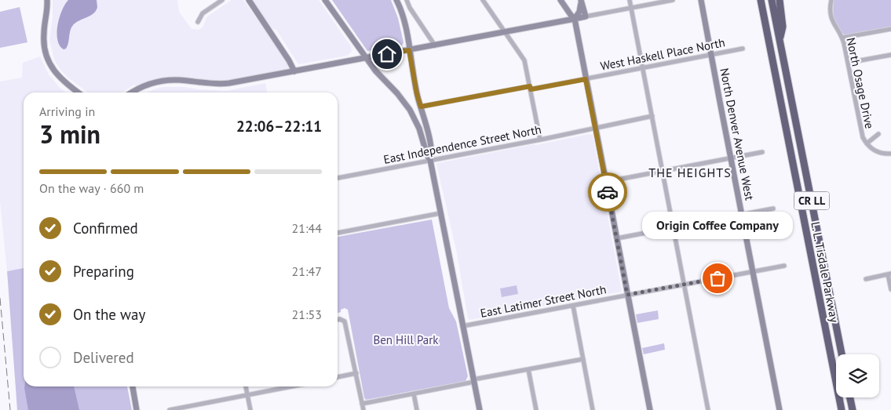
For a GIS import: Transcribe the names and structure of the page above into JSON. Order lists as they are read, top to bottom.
{
  "streets": {
    "highway": ["CR LL", "L. L. Tisdale Parkway"],
    "street": [
      "West Haskell Place North",
      "North Osage Drive",
      "North Denver Avenue West",
      "East Independence Street North",
      "East Latimer Street North"
    ]
  },
  "crossings": [
    ["West Haskell Place North", "North Denver Avenue West"],
    ["North Denver Avenue West", "East Latimer Street North"]
  ],
  "districts": ["THE HEIGHTS"],
  "parks": ["Ben Hill Park"],
  "places": ["Origin Coffee Company"],
  "page": {
    "heading": ["3 min", "Arriving in", "22:06–22:11"],
    "bar": "On the way · 660 m",
    "list": [
      ["Confirmed", "21:44"],
      ["Preparing", "21:47"],
      ["On the way", "21:53"],
      "Delivered"
    ],
    "bubble": "Origin Coffee Company"
  }
}
